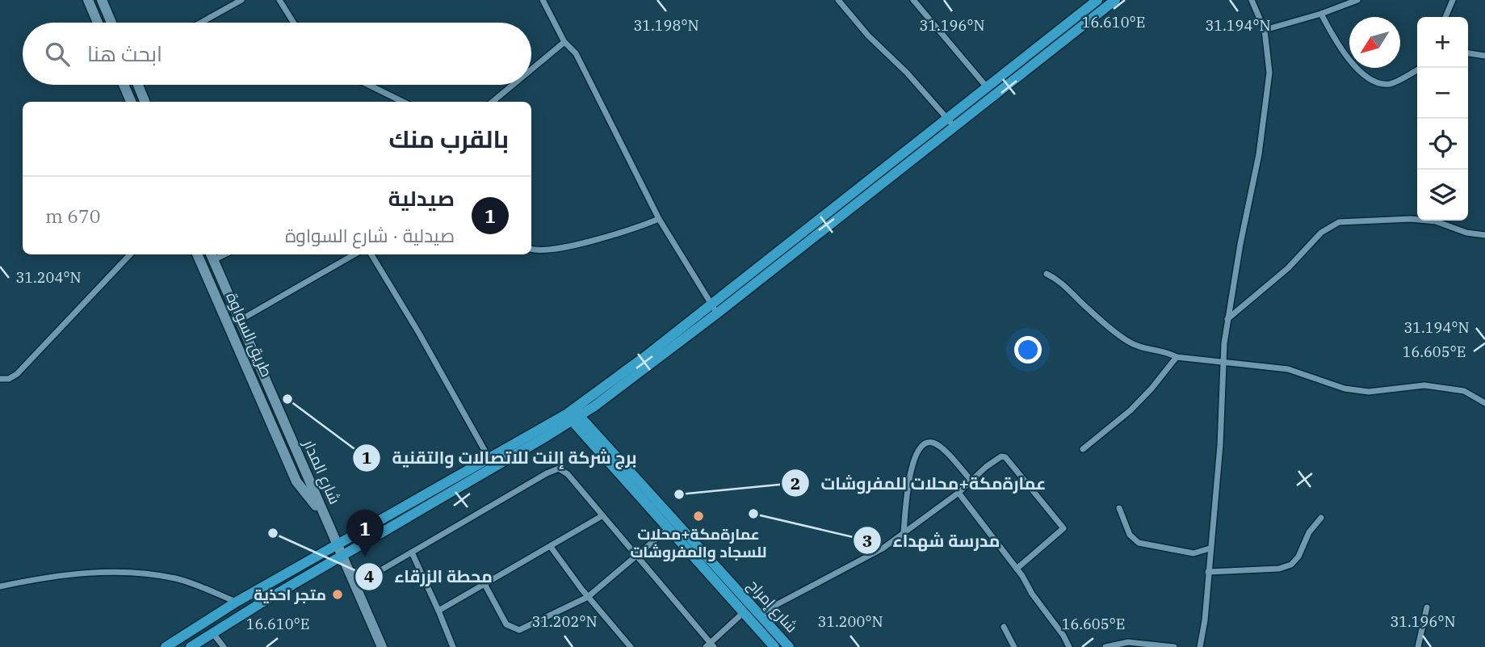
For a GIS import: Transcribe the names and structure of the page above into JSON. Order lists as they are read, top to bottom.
{
  "streets": {
    "main road": ["شارع إمراح"],
    "street": ["طريق السواوة", "شارع المدار"]
  },
  "crossings": [
    ["طريق السواوة", "شارع المدار"]
  ],
  "places": [
    "برج شركة إلنت للاتصالات والتقنية",
    "عمارةمكة+محلات للمفروشات",
    "مدرسة شهداء",
    "عمارةمكة+محلات للسجاد والمفروشات",
    "محطة الزرقاء",
    "متجر احذية"
  ],
  "north": "bottom left",
  "page": {
    "map_buttons": ["+", "−"],
    "search": "ابحث هنا",
    "heading": "بالقرب منك",
    "list": [
      {
        "mark": "1",
        "name": "صيدلية",
        "note": "صيدلية · شارع السواوة",
        "value": "670 m"
      }
    ],
    "pins": "1"
  },
  "coordinates": [
    "16.610°E",
    "31.198°N",
    "31.196°N",
    "31.194°N",
    "31.204°N",
    "16.605°E",
    "31.202°N",
    "31.200°N"
  ]
}
